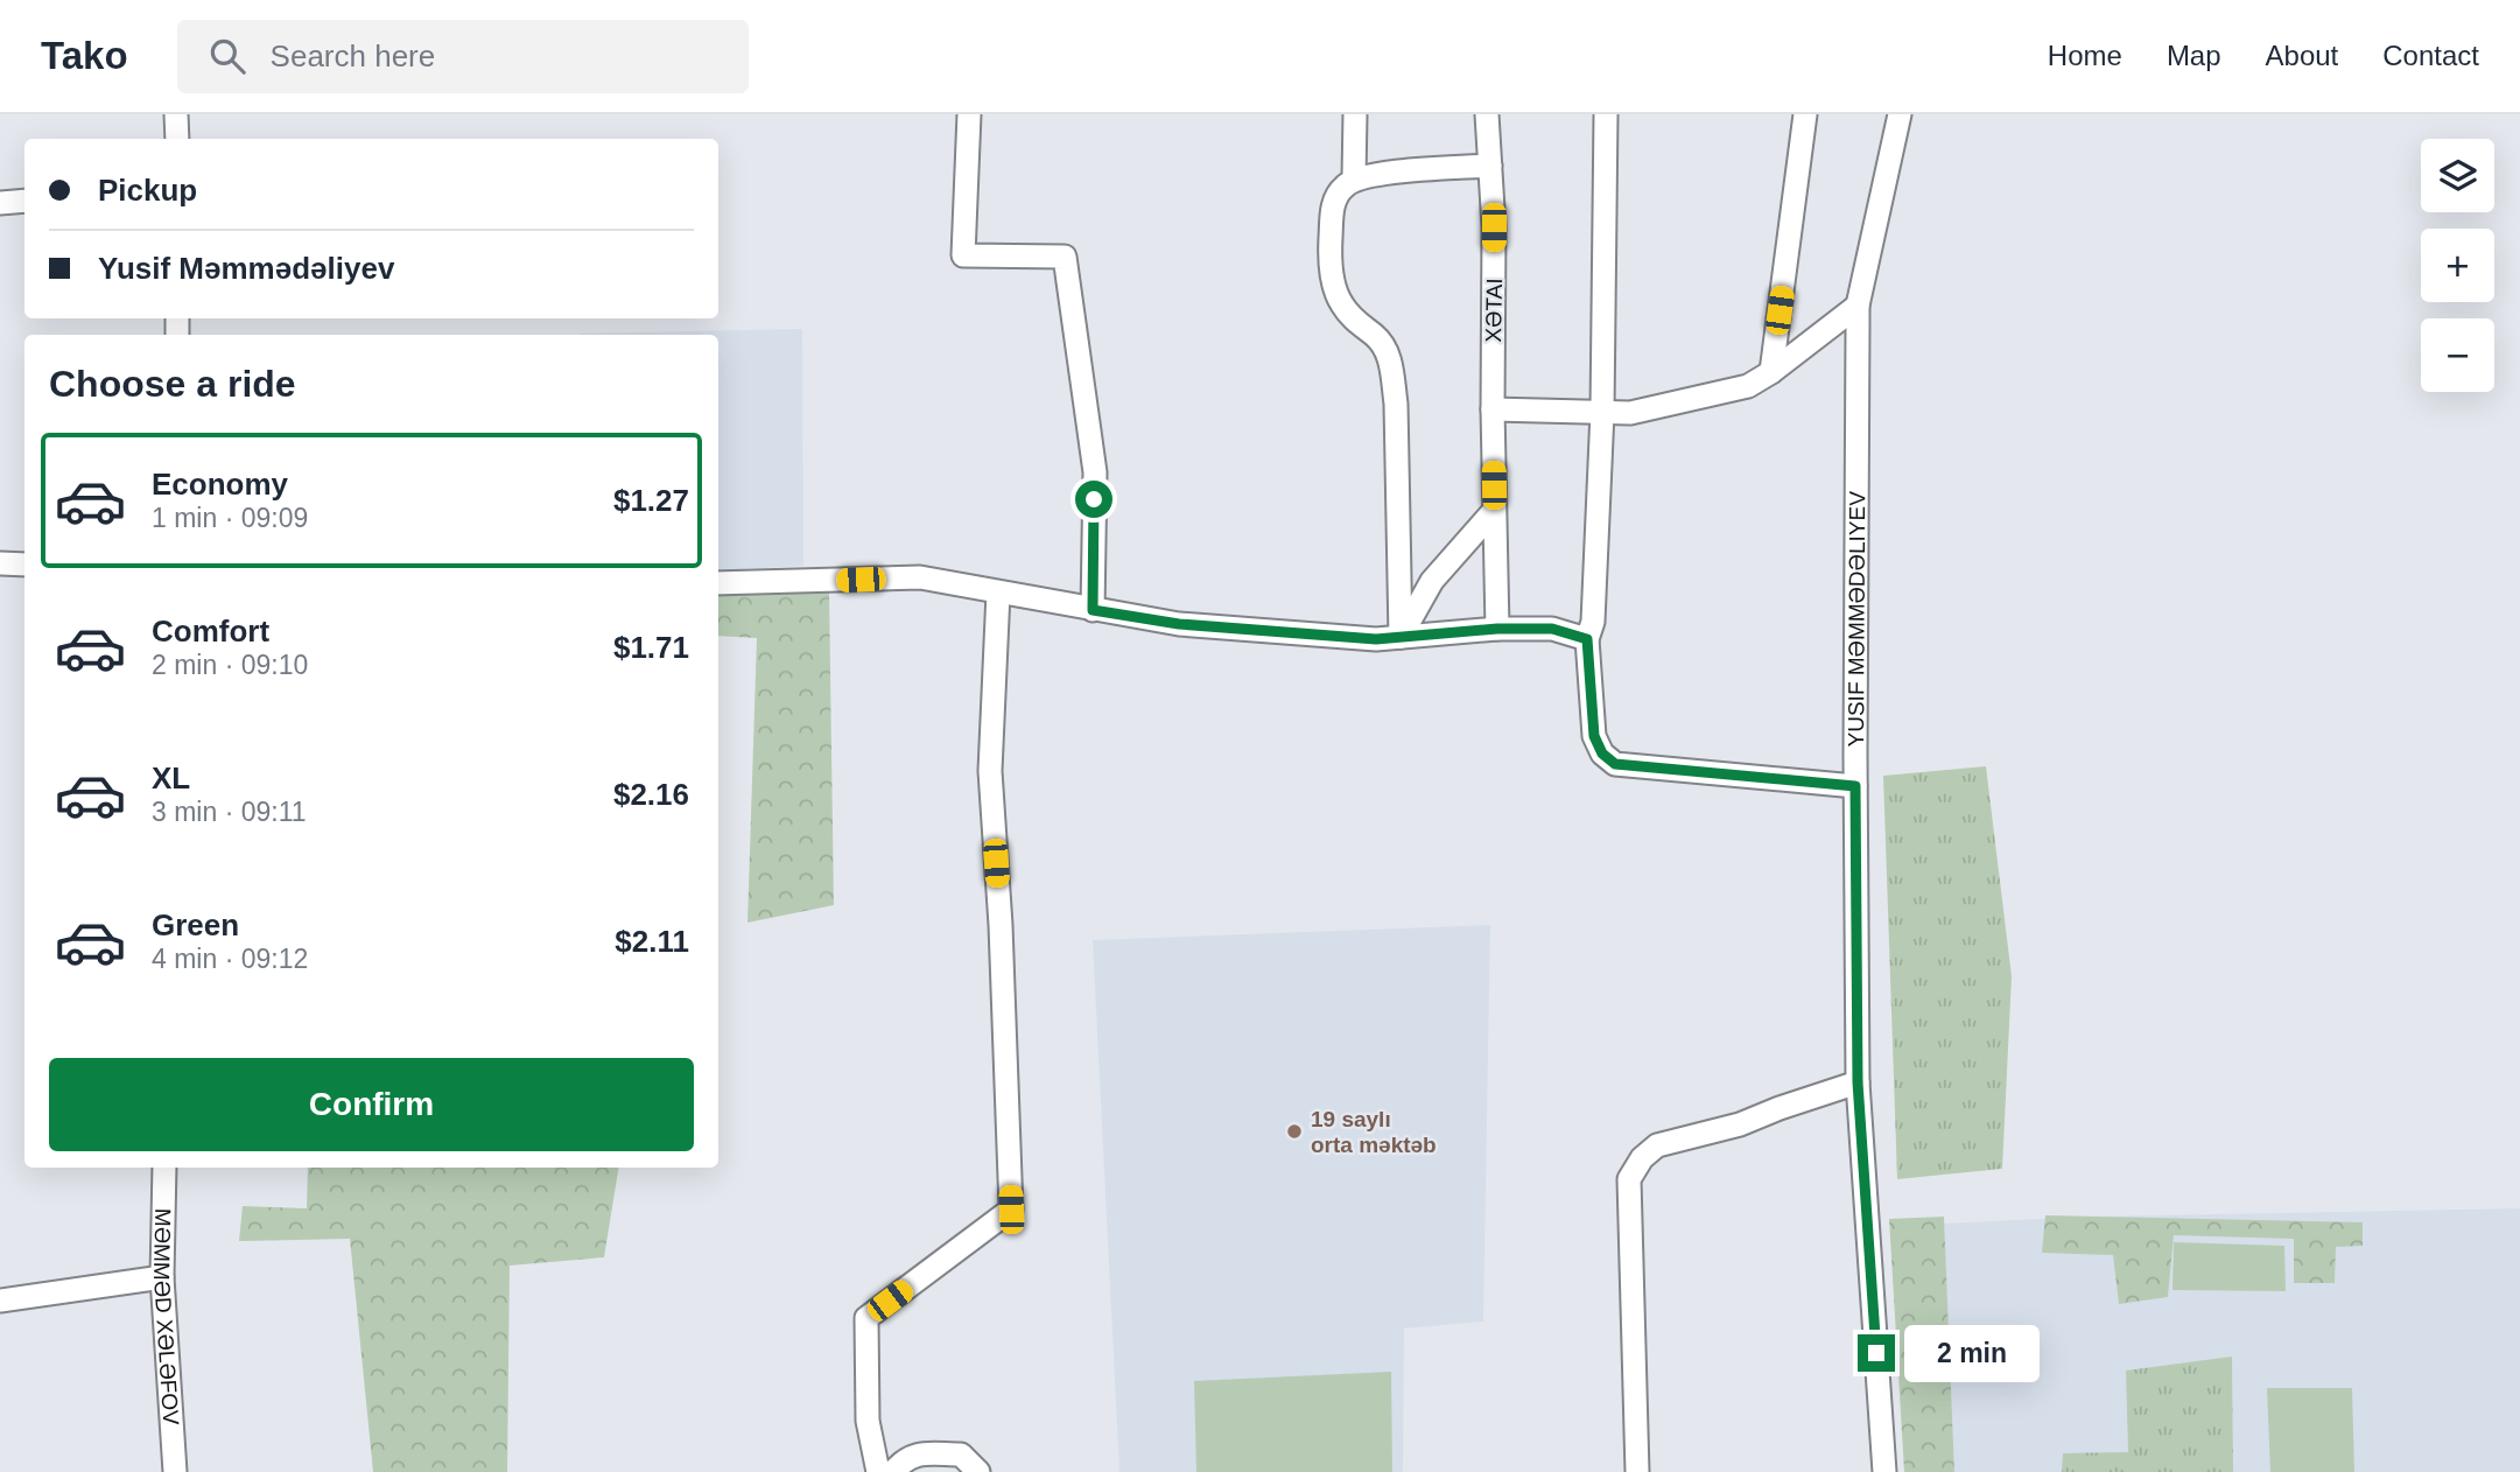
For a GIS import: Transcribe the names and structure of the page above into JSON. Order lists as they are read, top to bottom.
{
  "streets": {
    "street": ["XƏTAI", "YUSIF MƏMMƏDƏLIYEV", "MƏMMƏD XƏLƏFOV"]
  },
  "places": ["19 saylı orta məktəb"],
  "page": {
    "header": "Tako",
    "search": "Search here",
    "nav": [
      "Home",
      "Map",
      "About",
      "Contact"
    ],
    "map_buttons": ["+", "−"],
    "banner": ["Pickup", "Yusif Məmmədəliyev"],
    "heading": "Choose a ride",
    "list": [
      {
        "name": "Economy",
        "note": "1 min · 09:09",
        "value": "$1.27"
      },
      {
        "name": "Comfort",
        "note": "2 min · 09:10",
        "value": "$1.71"
      },
      {
        "name": "XL",
        "note": "3 min · 09:11",
        "value": "$2.16"
      },
      {
        "name": "Green",
        "note": "4 min · 09:12",
        "value": "$2.11"
      }
    ],
    "buttons": "Confirm",
    "bubble": "2 min"
  }
}
